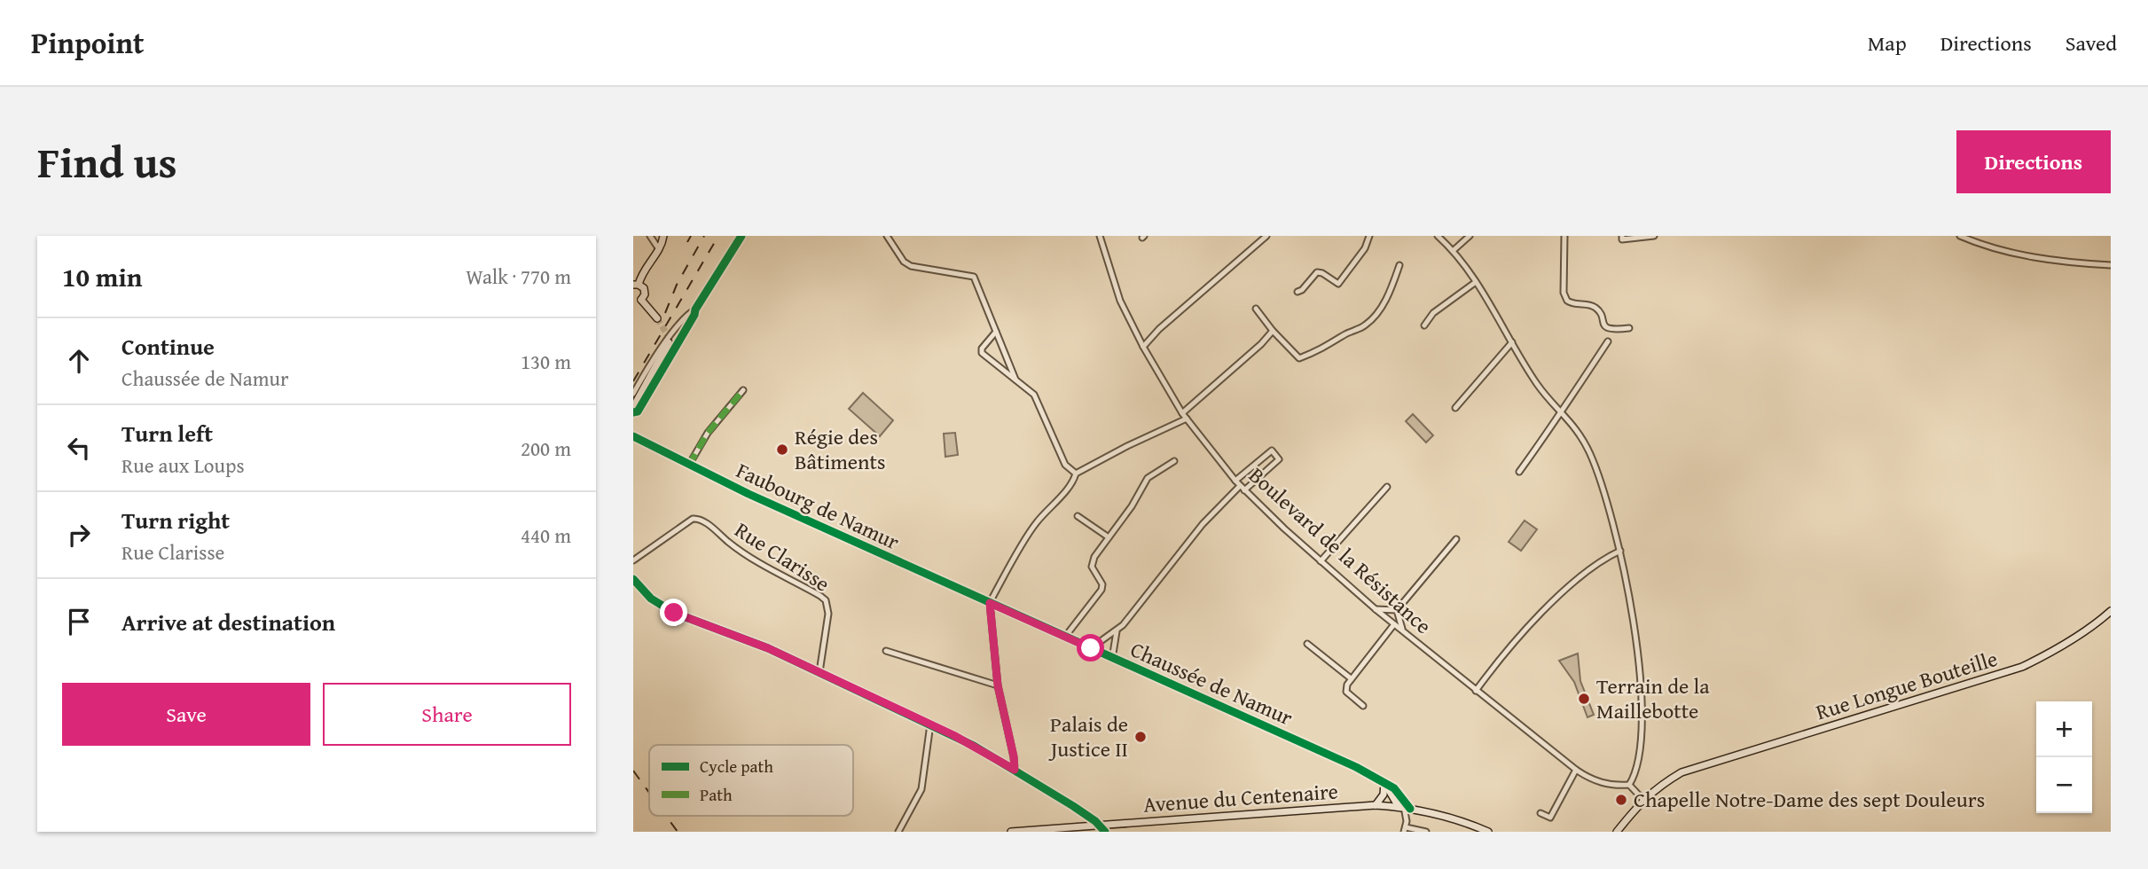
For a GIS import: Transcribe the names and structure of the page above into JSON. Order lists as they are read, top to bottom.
{
  "streets": {
    "street": [
      "Faubourg de Namur",
      "Boulevard de la Résistance",
      "Rue Clarisse",
      "Chaussée de Namur",
      "Rue Longue Bouteille",
      "Avenue du Centenaire"
    ]
  },
  "crossings": [
    ["Faubourg de Namur", "Chaussée de Namur"],
    ["Chaussée de Namur", "Avenue du Centenaire"]
  ],
  "places": [
    "Régie des Bâtiments",
    "Terrain de la Maillebotte",
    "Palais de Justice II",
    "Chapelle Notre-Dame des sept Douleurs"
  ],
  "legend": ["Cycle path", "Path"],
  "page": {
    "header": "Pinpoint",
    "nav": ["Map", "Directions", "Saved"],
    "title": "Find us",
    "buttons": [
      "Directions",
      ["Save", "Share"]
    ],
    "heading": ["10 min", "Walk · 770 m"],
    "list": [
      ["Continue", "Chaussée de Namur", "130 m"],
      ["Turn left", "Rue aux Loups", "200 m"],
      ["Turn right", "Rue Clarisse", "440 m"],
      "Arrive at destination"
    ],
    "map_buttons": ["+", "−"]
  }
}
